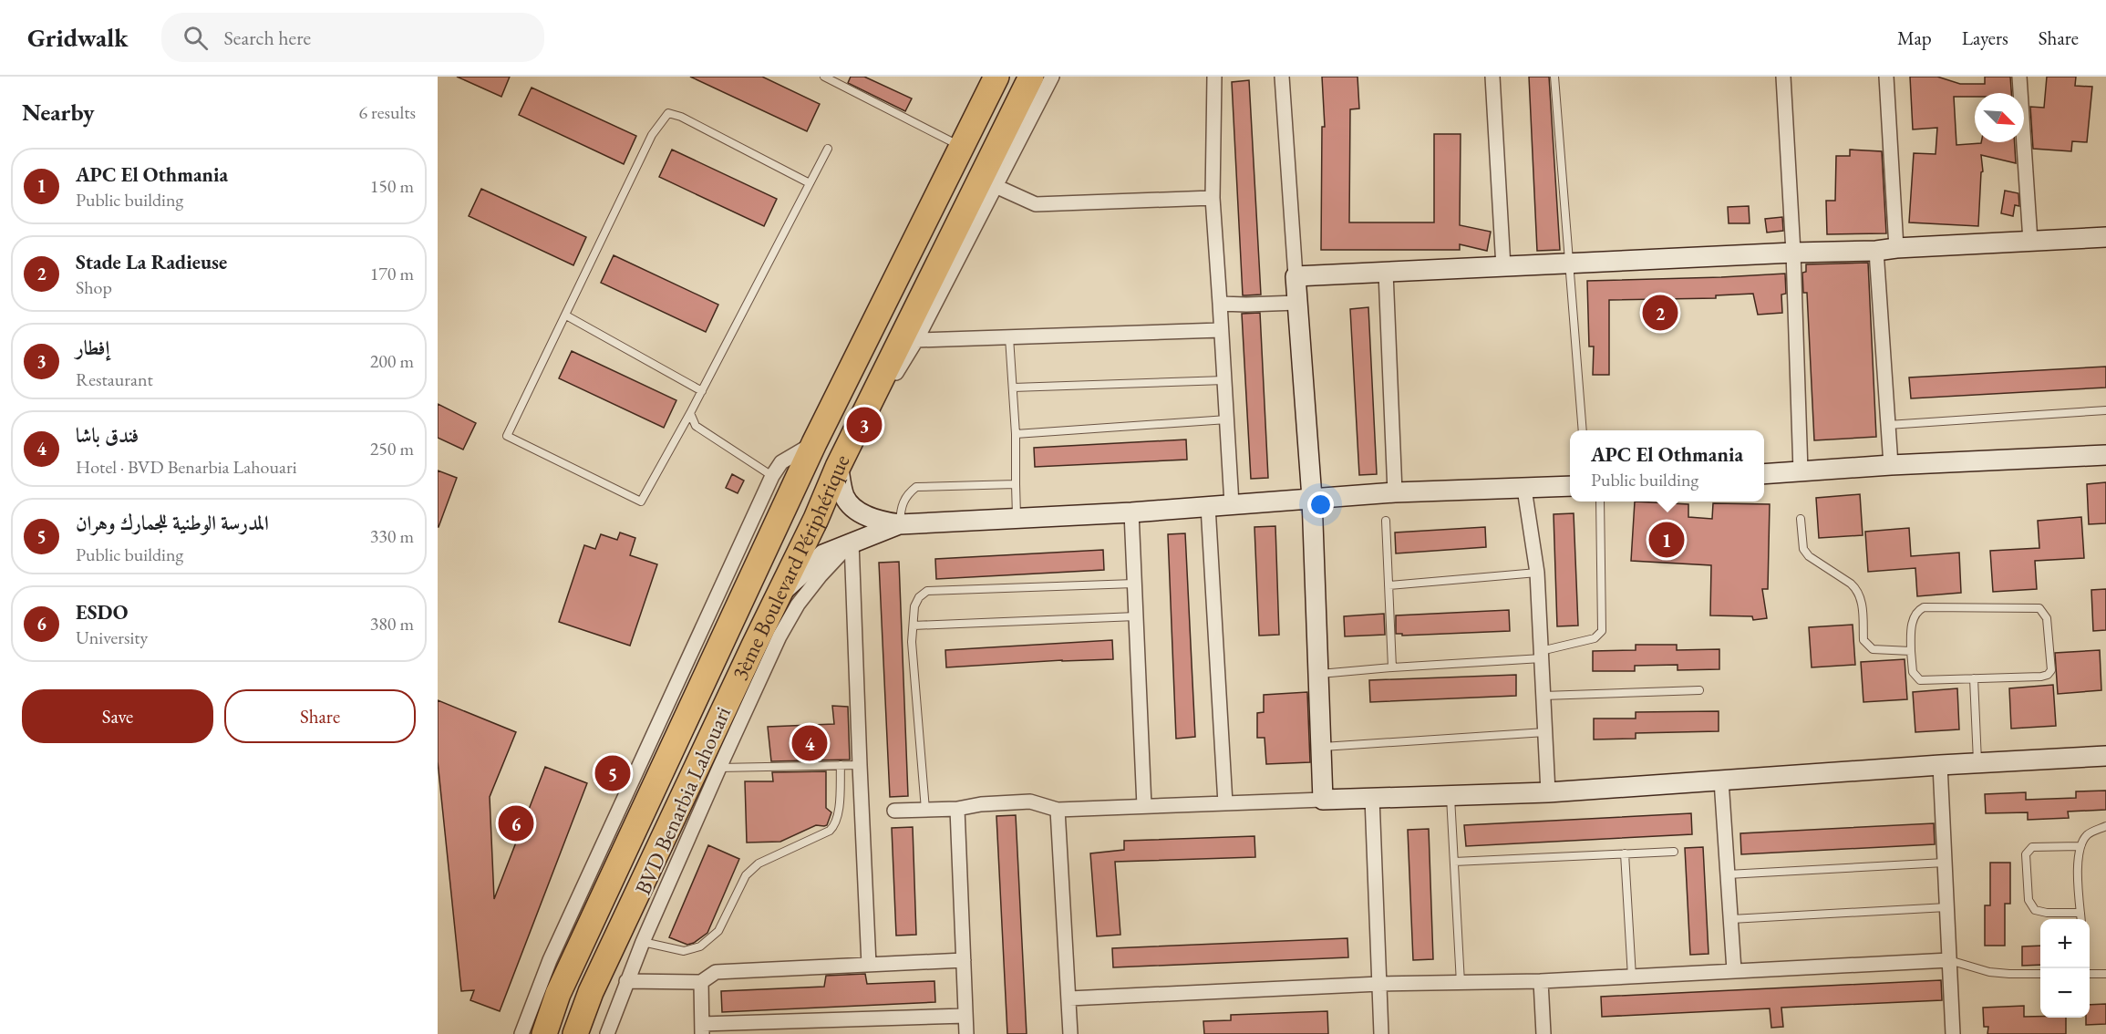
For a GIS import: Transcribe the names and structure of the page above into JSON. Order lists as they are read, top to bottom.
{
  "streets": {
    "highway": ["3ème Boulevard Périphérique"],
    "street": ["BVD Benarbia Lahouari"]
  },
  "north": "bottom right",
  "page": {
    "header": "Gridwalk",
    "search": "Search here",
    "nav": ["Map", "Layers", "Share"],
    "heading": ["Nearby", "6 results"],
    "list": [
      {
        "mark": "1",
        "name": "APC El Othmania",
        "note": "Public building",
        "value": "150 m"
      },
      {
        "mark": "2",
        "name": "Stade La Radieuse",
        "note": "Shop",
        "value": "170 m"
      },
      {
        "mark": "3",
        "name": "إفطار",
        "note": "Restaurant",
        "value": "200 m"
      },
      {
        "mark": "4",
        "name": "فندق باشا",
        "note": "Hotel · BVD Benarbia Lahouari",
        "value": "250 m"
      },
      {
        "mark": "5",
        "name": "المدرسة الوطنية للجمارك وهران",
        "note": "Public building",
        "value": "330 m"
      },
      {
        "mark": "6",
        "name": "ESDO",
        "note": "University",
        "value": "380 m"
      }
    ],
    "pins": [
      "2",
      "3",
      "1",
      "4",
      "5",
      "6"
    ],
    "popup": ["APC El Othmania", "Public building"],
    "buttons": ["Save", "Share"],
    "map_buttons": ["+", "−"]
  }
}
